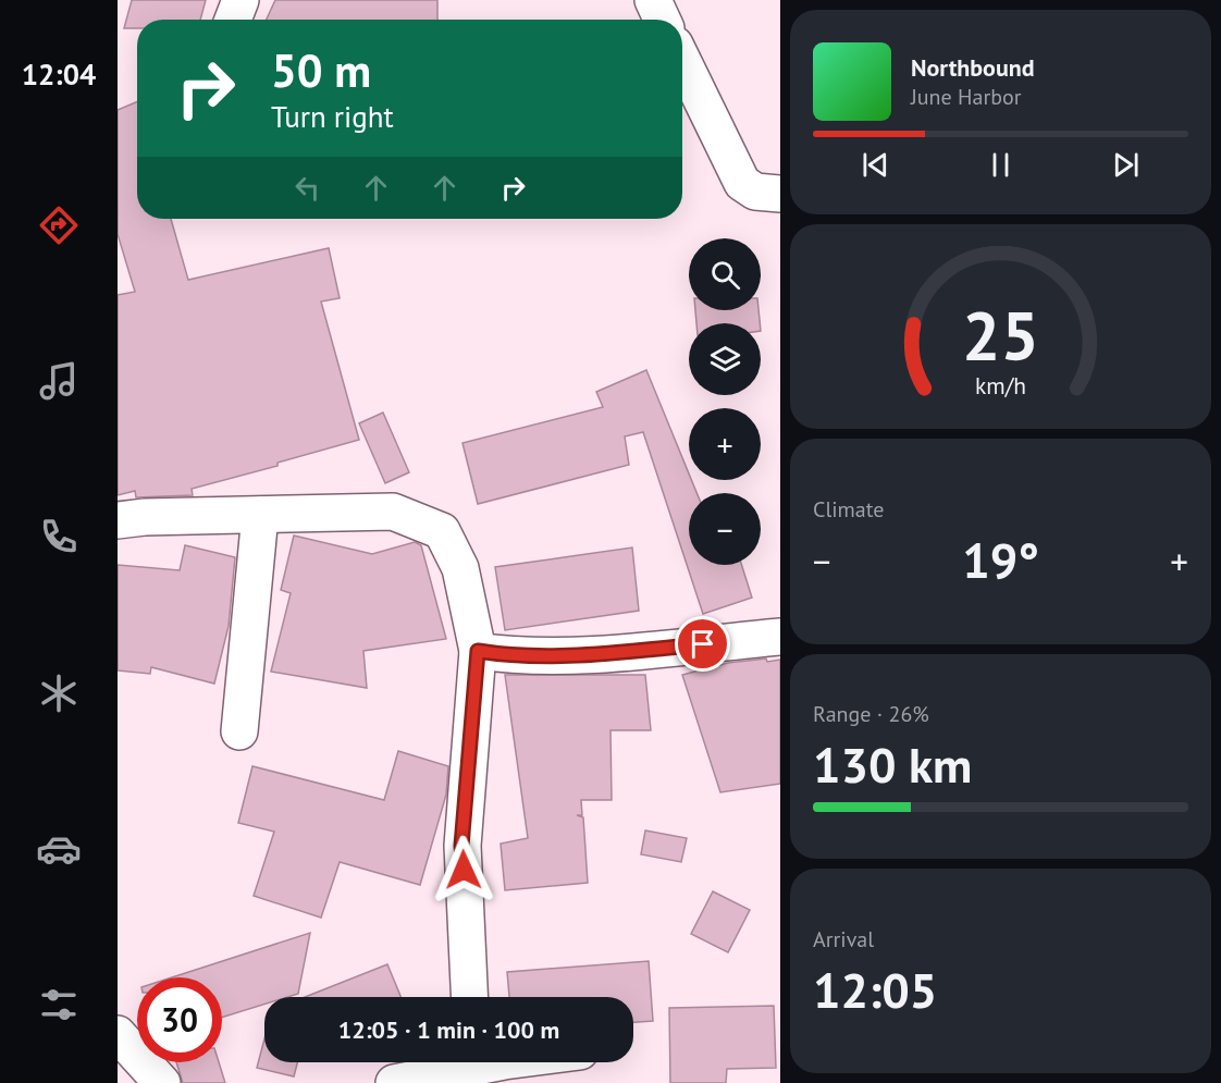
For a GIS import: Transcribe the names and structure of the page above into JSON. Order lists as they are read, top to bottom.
{
  "page": {
    "tabs": "12:04",
    "turn": ["50 m", "Turn right"],
    "song": ["Northbound", "June Harbor"],
    "map_buttons": ["+", "−"],
    "tile": [
      "Climate",
      ["Range · 26%", "130 km"],
      ["Arrival", "12:05"]
    ],
    "heat": ["−", "19°", "+"],
    "limit": "30",
    "trip": "12:05 · 1 min · 100 m",
    "gauge": ["25", "km/h"]
  }
}
